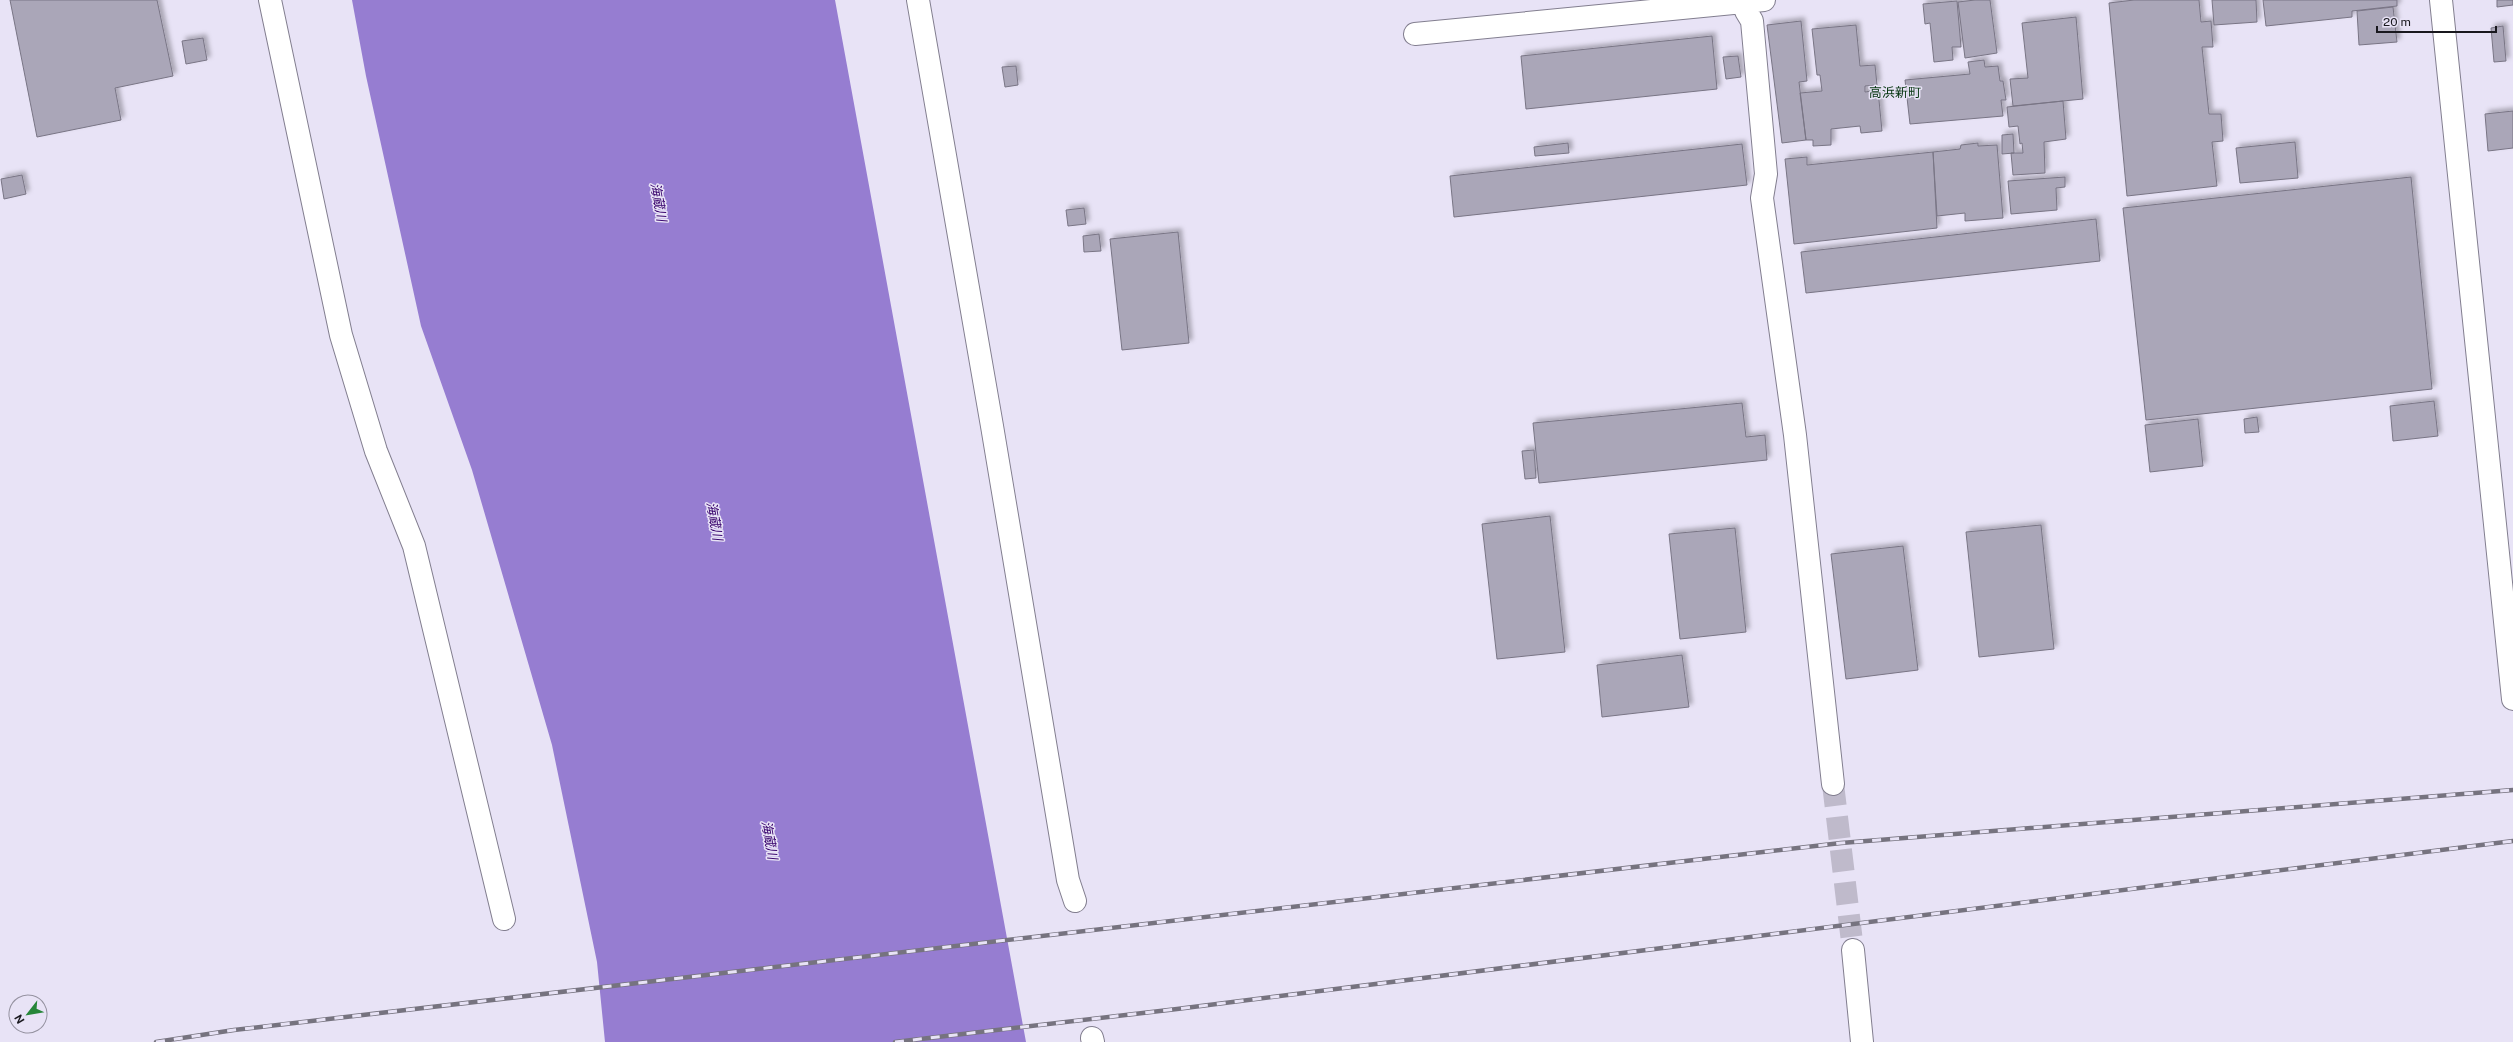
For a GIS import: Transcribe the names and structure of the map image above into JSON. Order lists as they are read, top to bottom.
{
  "districts": ["高浜新町"],
  "water": ["海蔵川"],
  "scale_bar": "20 m",
  "north": "bottom left"
}
